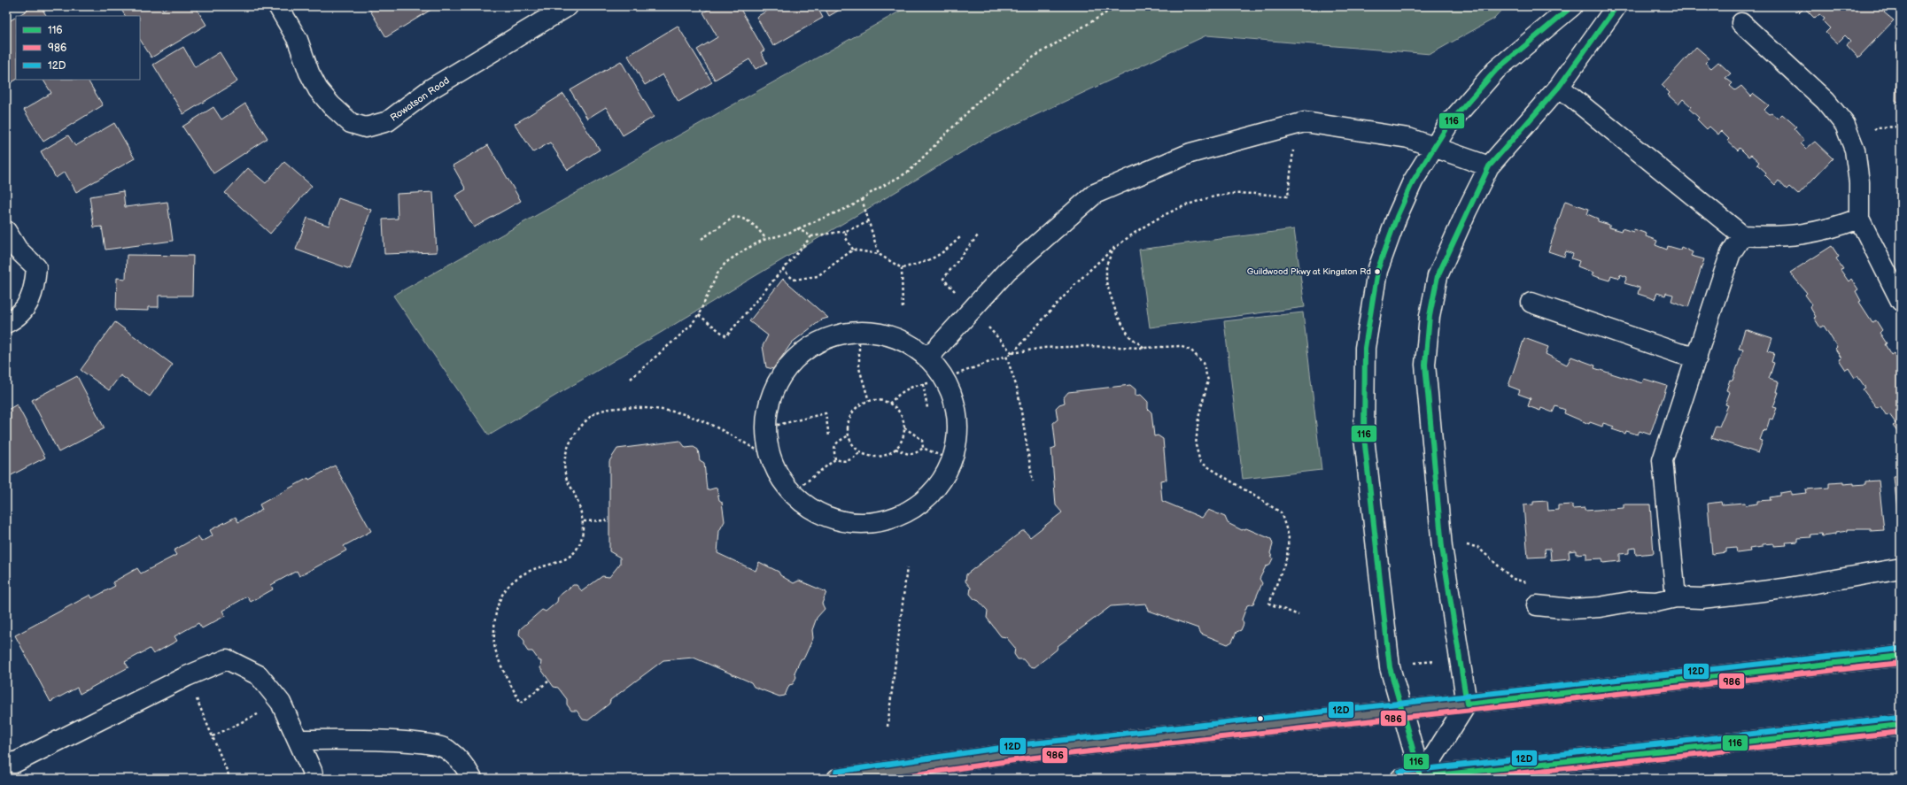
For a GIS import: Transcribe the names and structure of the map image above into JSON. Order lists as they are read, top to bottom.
{
  "streets": {
    "street": ["Rowatson Road"]
  },
  "places": ["Guildwood Pkwy at Kingston Rd"],
  "lines": ["transit line 116", "transit line 12D", "transit line 986"],
  "legend": ["116", "986", "12D"]
}
